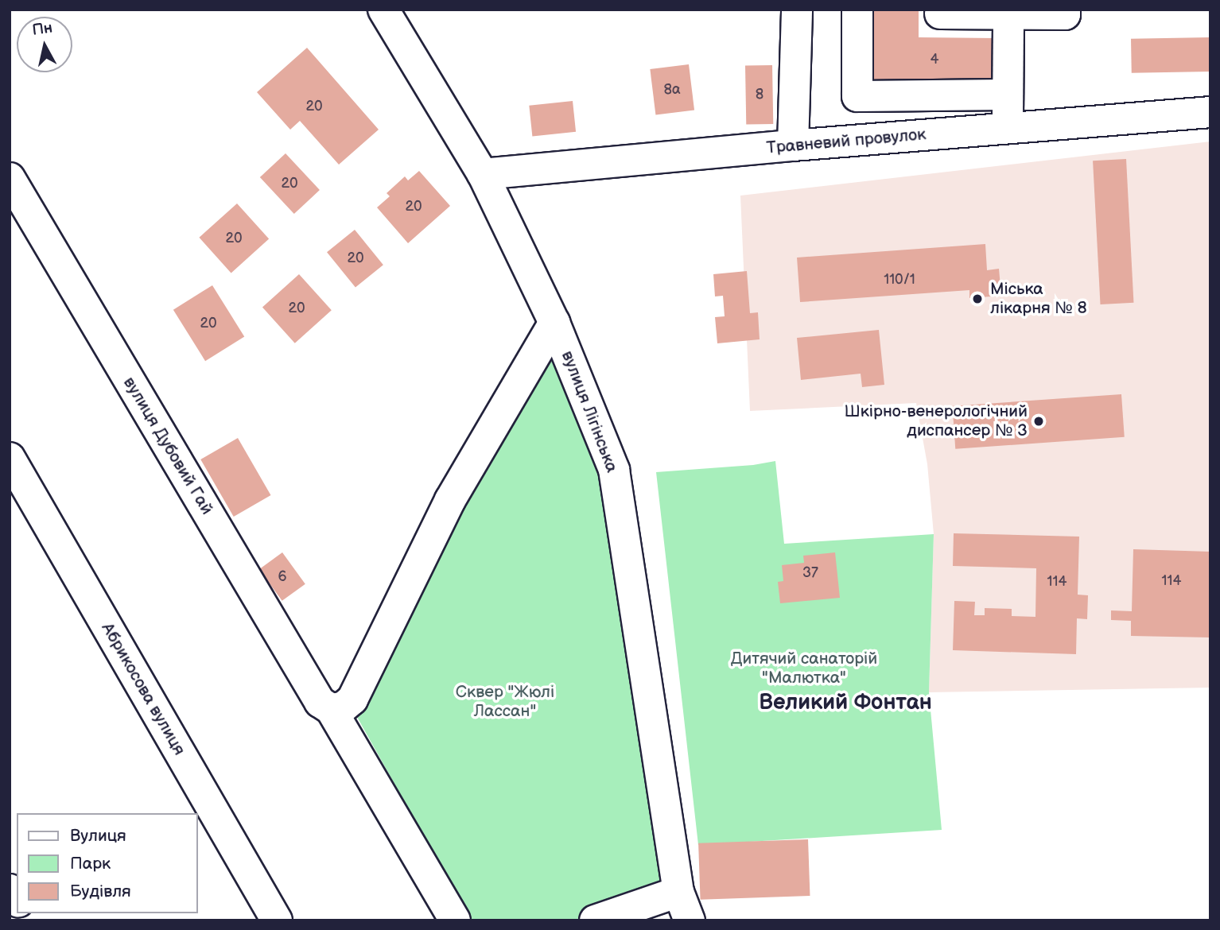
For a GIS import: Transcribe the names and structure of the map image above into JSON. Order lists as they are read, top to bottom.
{
  "streets": {
    "street": [
      "Травневий провулок",
      "вулиця Лігінська",
      "вулиця Дубовий Гай",
      "Абрикосова вулиця"
    ]
  },
  "crossings": [
    ["Травневий провулок", "вулиця Лігінська"]
  ],
  "districts": ["Великий Фонтан"],
  "parks": ["Дитячий санаторій \"Малютка\"", "Сквер \"Жюлі Лассан\""],
  "places": ["Міська лікарня № 8", "Шкірно-венерологічний диспансер № 3"],
  "house_numbers": [
    "4",
    "8а",
    "8",
    "20",
    "20",
    "20",
    "20",
    "20",
    "110/1",
    "20",
    "20",
    "37",
    "6",
    "114",
    "114"
  ],
  "legend": ["Вулиця", "Парк", "Будівля"],
  "north": "top"
}
